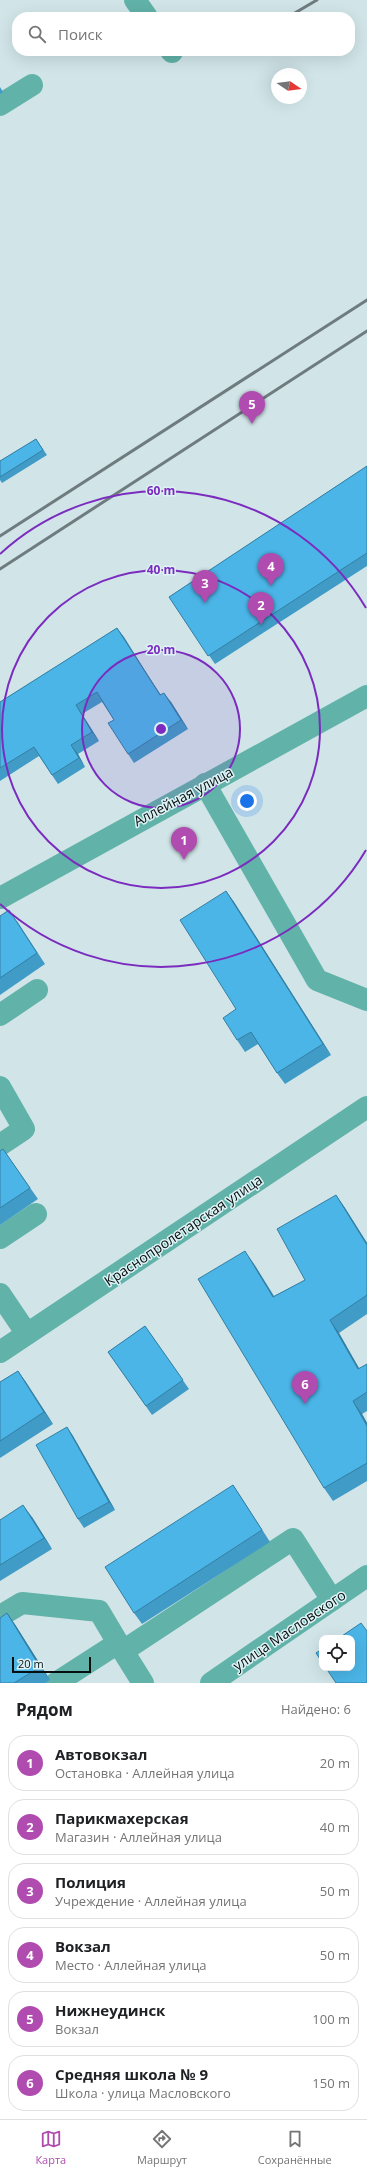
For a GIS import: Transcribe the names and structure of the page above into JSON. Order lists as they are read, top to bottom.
{
  "streets": {
    "street": ["Аллейная улица", "Краснопролетарская улица", "улица Масловского"]
  },
  "scale_bar": "20 m",
  "north": "right",
  "page": {
    "search": "Поиск",
    "pins": [
      "5",
      "4",
      "3",
      "2",
      "1",
      "6"
    ],
    "scale": "20 m",
    "heading": ["Рядом", "Найдено: 6"],
    "list": [
      {
        "mark": "1",
        "name": "Автовокзал",
        "note": "Остановка · Аллейная улица",
        "value": "20 m"
      },
      {
        "mark": "2",
        "name": "Парикмахерская",
        "note": "Магазин · Аллейная улица",
        "value": "40 m"
      },
      {
        "mark": "3",
        "name": "Полиция",
        "note": "Учреждение · Аллейная улица",
        "value": "50 m"
      },
      {
        "mark": "4",
        "name": "Вокзал",
        "note": "Место · Аллейная улица",
        "value": "50 m"
      },
      {
        "mark": "5",
        "name": "Нижнеудинск",
        "note": "Вокзал",
        "value": "100 m"
      },
      {
        "mark": "6",
        "name": "Средняя школа № 9",
        "note": "Школа · улица Масловского",
        "value": "150 m"
      }
    ],
    "nav": ["Карта", "Маршрут", "Сохранённые"]
  },
  "rings": ["60 m", "40 m", "20 m"]
}
